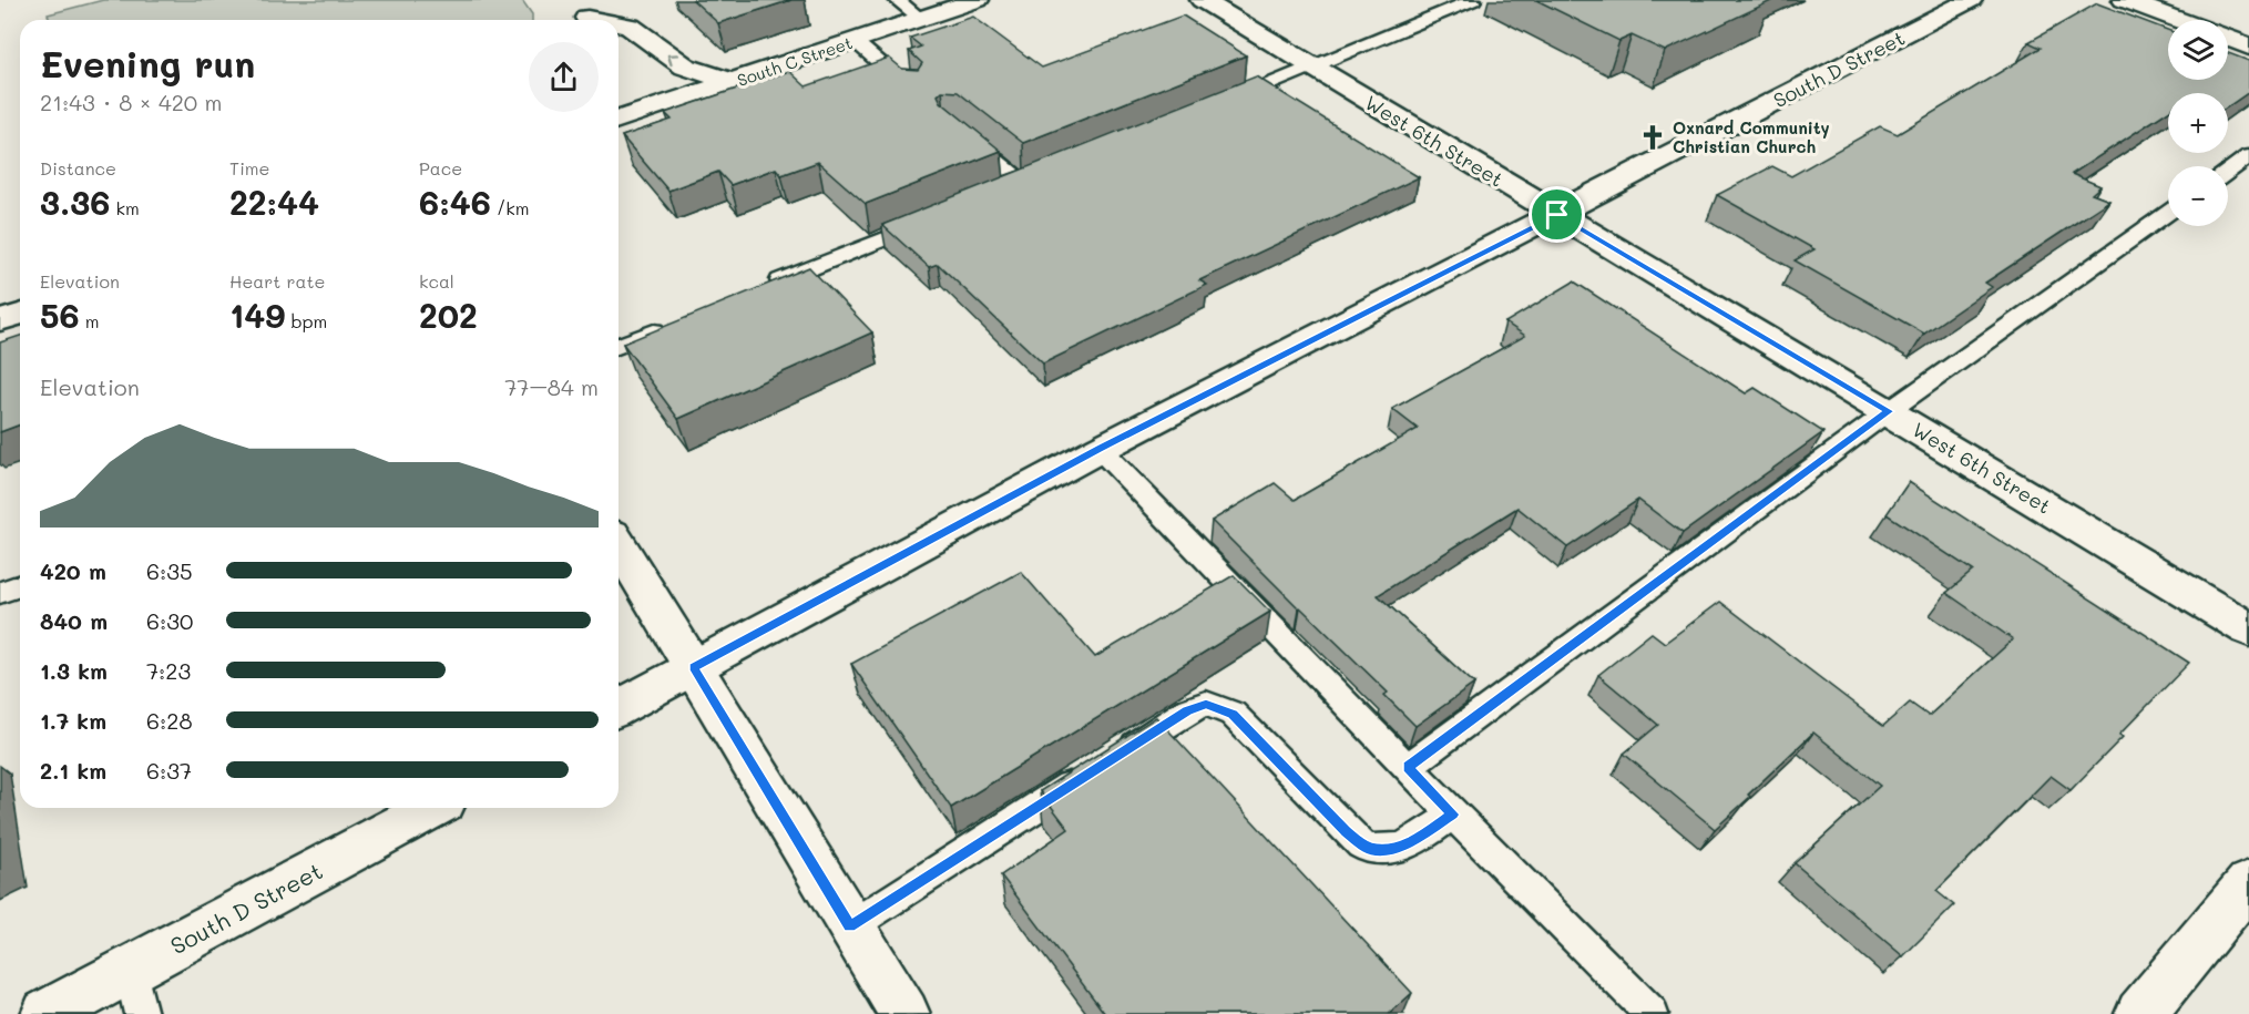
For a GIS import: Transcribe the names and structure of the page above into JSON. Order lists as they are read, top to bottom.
{
  "streets": {
    "street": ["South C Street", "South D Street", "West 6th Street"]
  },
  "crossings": [
    ["South D Street", "West 6th Street"]
  ],
  "places": {
    "church": ["Oxnard Community Christian Church"]
  },
  "page": {
    "map_buttons": ["+", "−"],
    "heading": ["Evening run", "21:43 · 8 × 420 m"],
    "stats": [
      ["Distance", "3.36 km"],
      ["Time", "22:44"],
      ["Pace", "6:46 /km"],
      ["Elevation", "56 m"],
      ["Heart rate", "149 bpm"],
      ["kcal", "202"]
    ],
    "chart": ["Elevation", "77–84 m"],
    "list": [
      {
        "name": "420 m",
        "note": "6:35"
      },
      {
        "name": "840 m",
        "note": "6:30"
      },
      {
        "name": "1.3 km",
        "note": "7:23"
      },
      {
        "name": "1.7 km",
        "note": "6:28"
      },
      {
        "name": "2.1 km",
        "note": "6:37"
      }
    ]
  }
}
